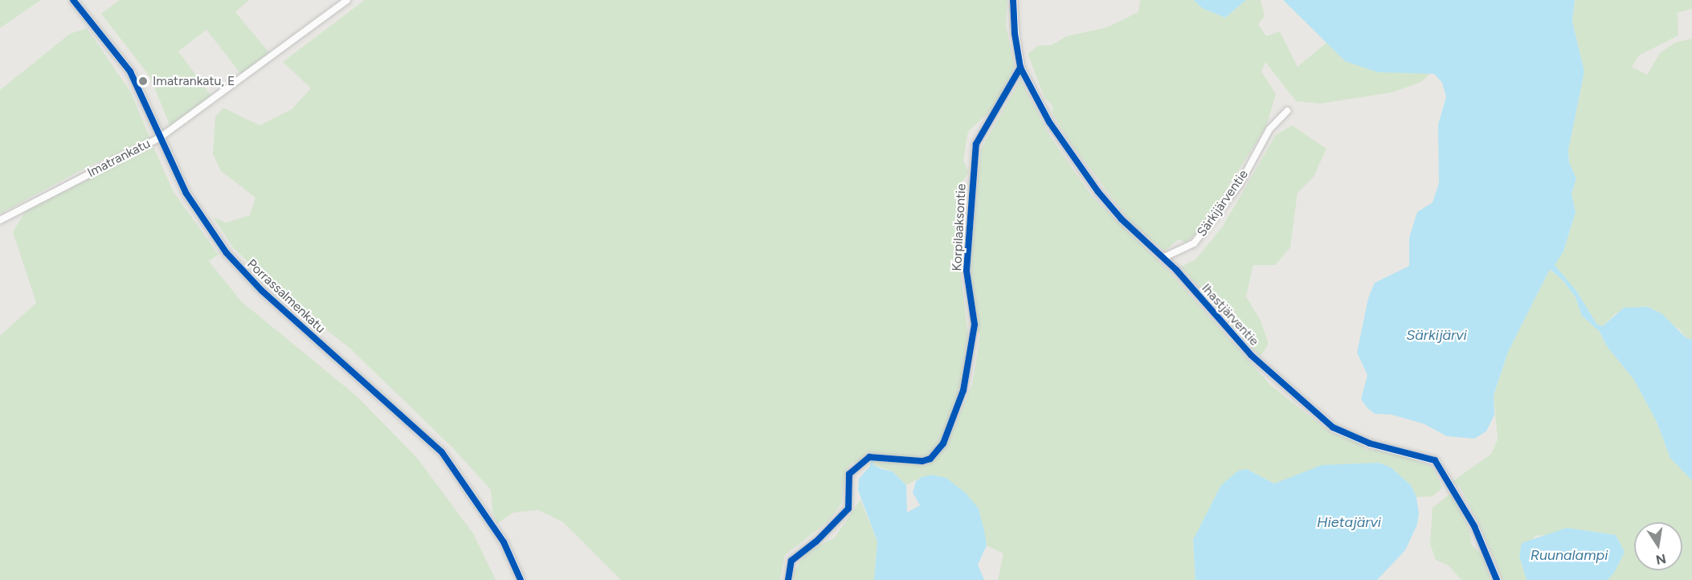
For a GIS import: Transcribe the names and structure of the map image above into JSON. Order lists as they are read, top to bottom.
{
  "streets": {
    "street": [
      "Imatrankatu",
      "Särkijärventie",
      "Korpilaaksontie",
      "Porrassalmenkatu",
      "Ihastjärventie"
    ]
  },
  "crossings": [
    ["Imatrankatu", "Porrassalmenkatu"],
    ["Särkijärventie", "Ihastjärventie"],
    ["Korpilaaksontie", "Ihastjärventie"]
  ],
  "water": ["Särkijärvi", "Hietajärvi", "Ruunalampi"],
  "places": ["Imatrankatu, E"],
  "north": "bottom"
}
